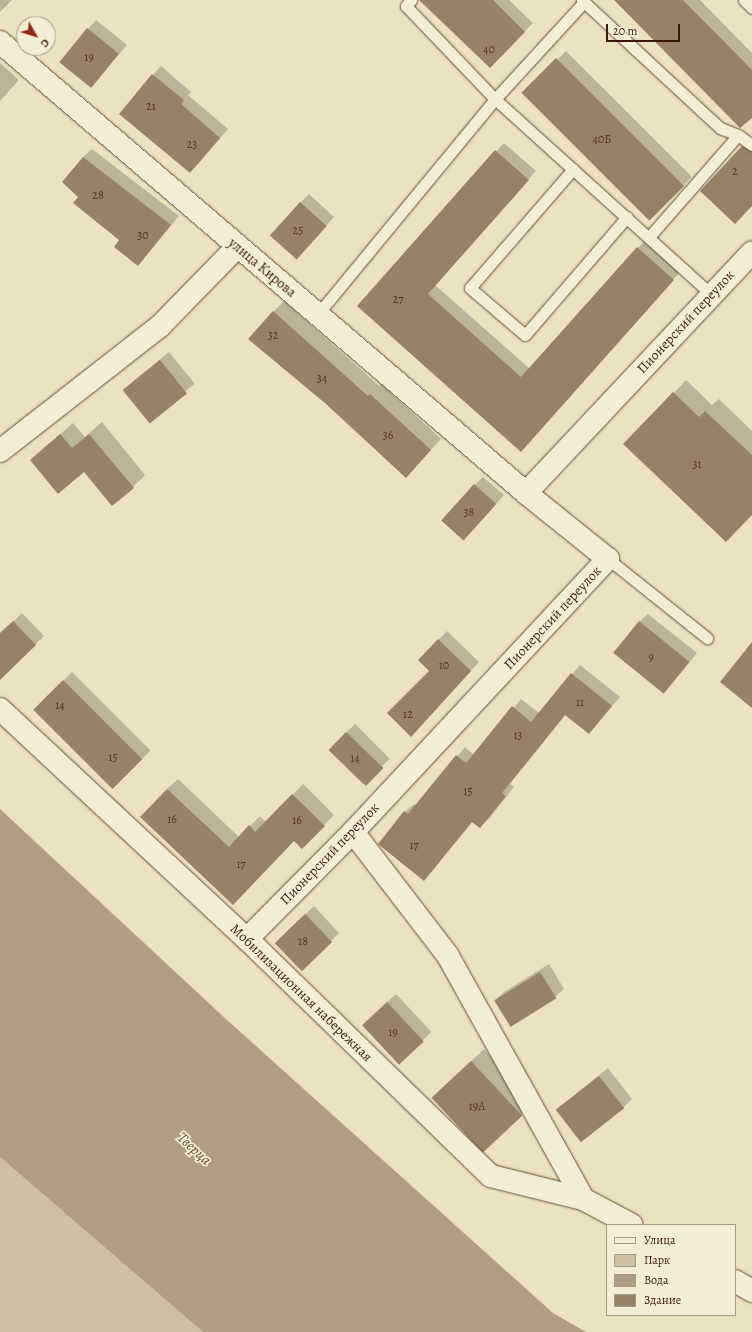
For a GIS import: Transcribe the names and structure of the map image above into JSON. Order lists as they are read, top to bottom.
{
  "streets": {
    "street": ["улица Кирова", "Пионерский переулок", "Мобилизационная набережная"]
  },
  "crossings": [
    ["улица Кирова", "Пионерский переулок"],
    ["Пионерский переулок", "Мобилизационная набережная"]
  ],
  "water": ["Тверца"],
  "house_numbers": [
    "40",
    "19",
    "21",
    "40Б",
    "23",
    "2",
    "28",
    "25",
    "30",
    "27",
    "32",
    "34",
    "36",
    "31",
    "38",
    "9",
    "10",
    "11",
    "14",
    "12",
    "13",
    "15",
    "14",
    "15",
    "16",
    "16",
    "17",
    "17",
    "18",
    "19",
    "19А"
  ],
  "legend": [
    "Улица",
    "Парк",
    "Вода",
    "Здание"
  ],
  "scale_bar": "20 m",
  "north": "bottom right"
}
